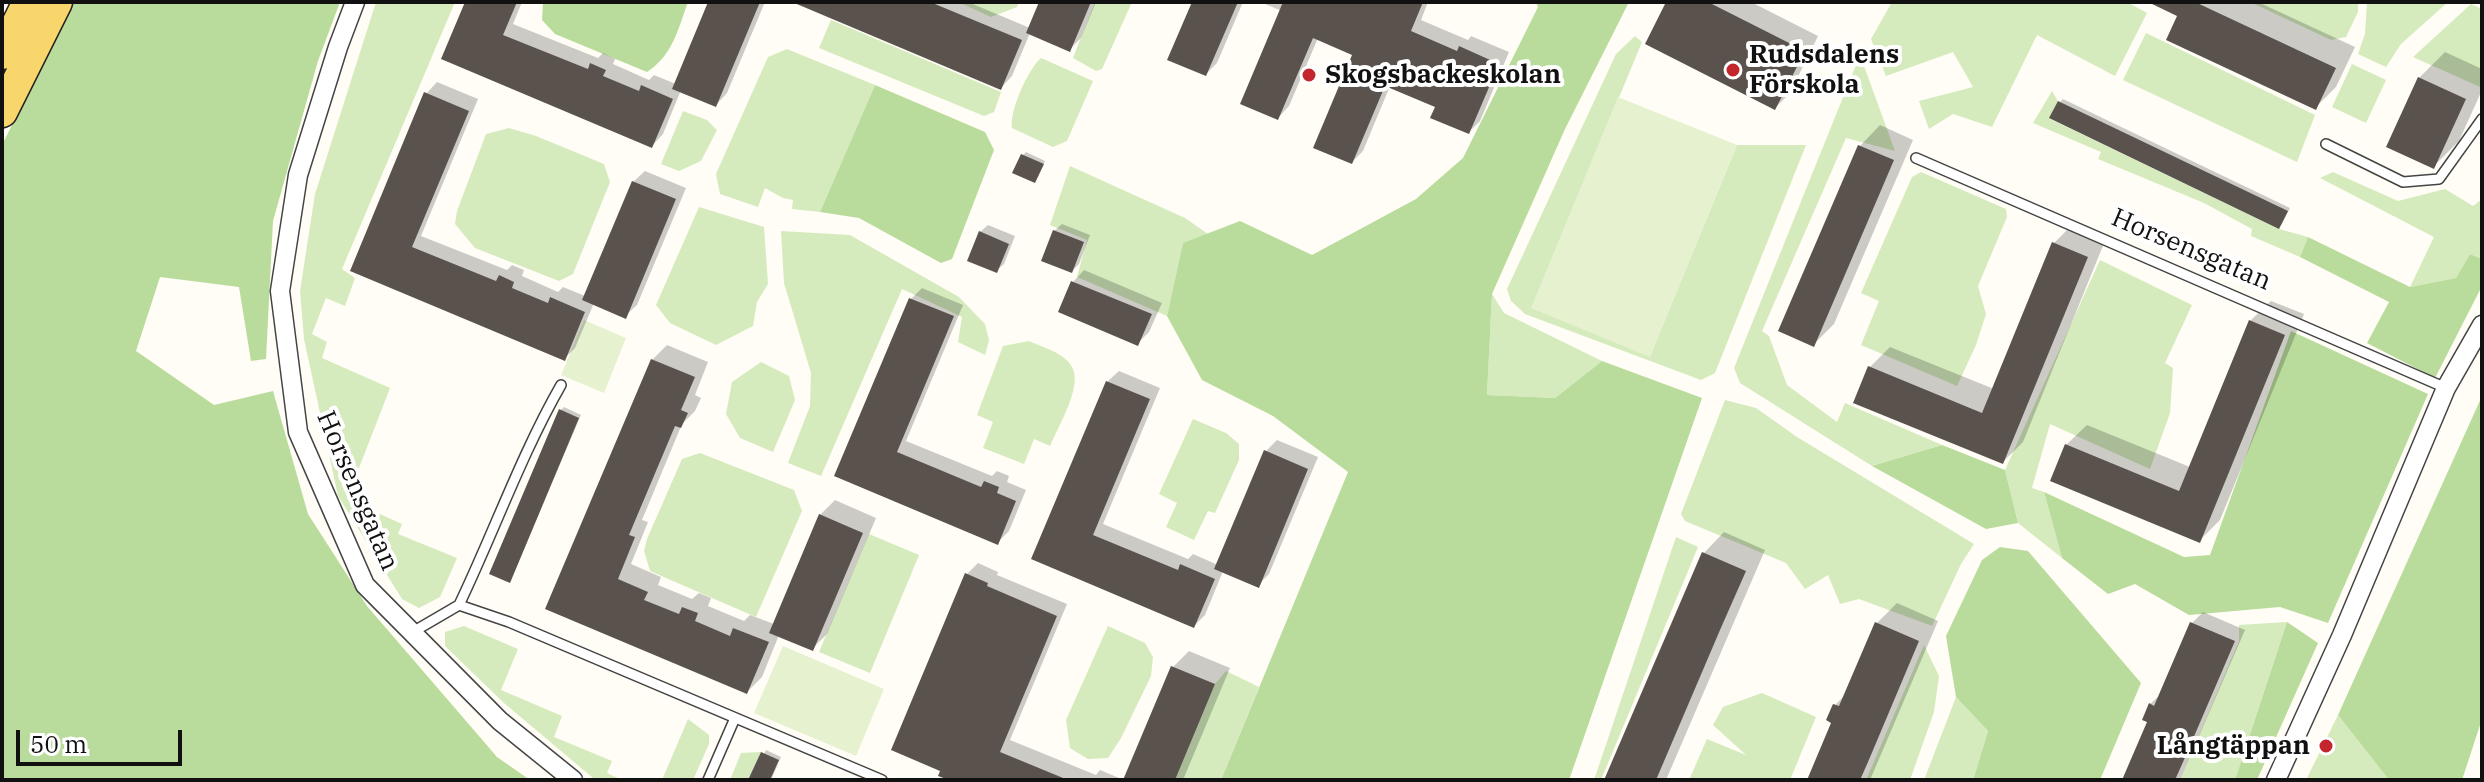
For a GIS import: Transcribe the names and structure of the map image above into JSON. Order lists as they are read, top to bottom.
{
  "streets": {
    "street": ["Horsensgatan"]
  },
  "places": ["Rudsdalens Förskola", "Skogsbackeskolan", "Långtäppan"],
  "scale_bar": "50 m"
}
